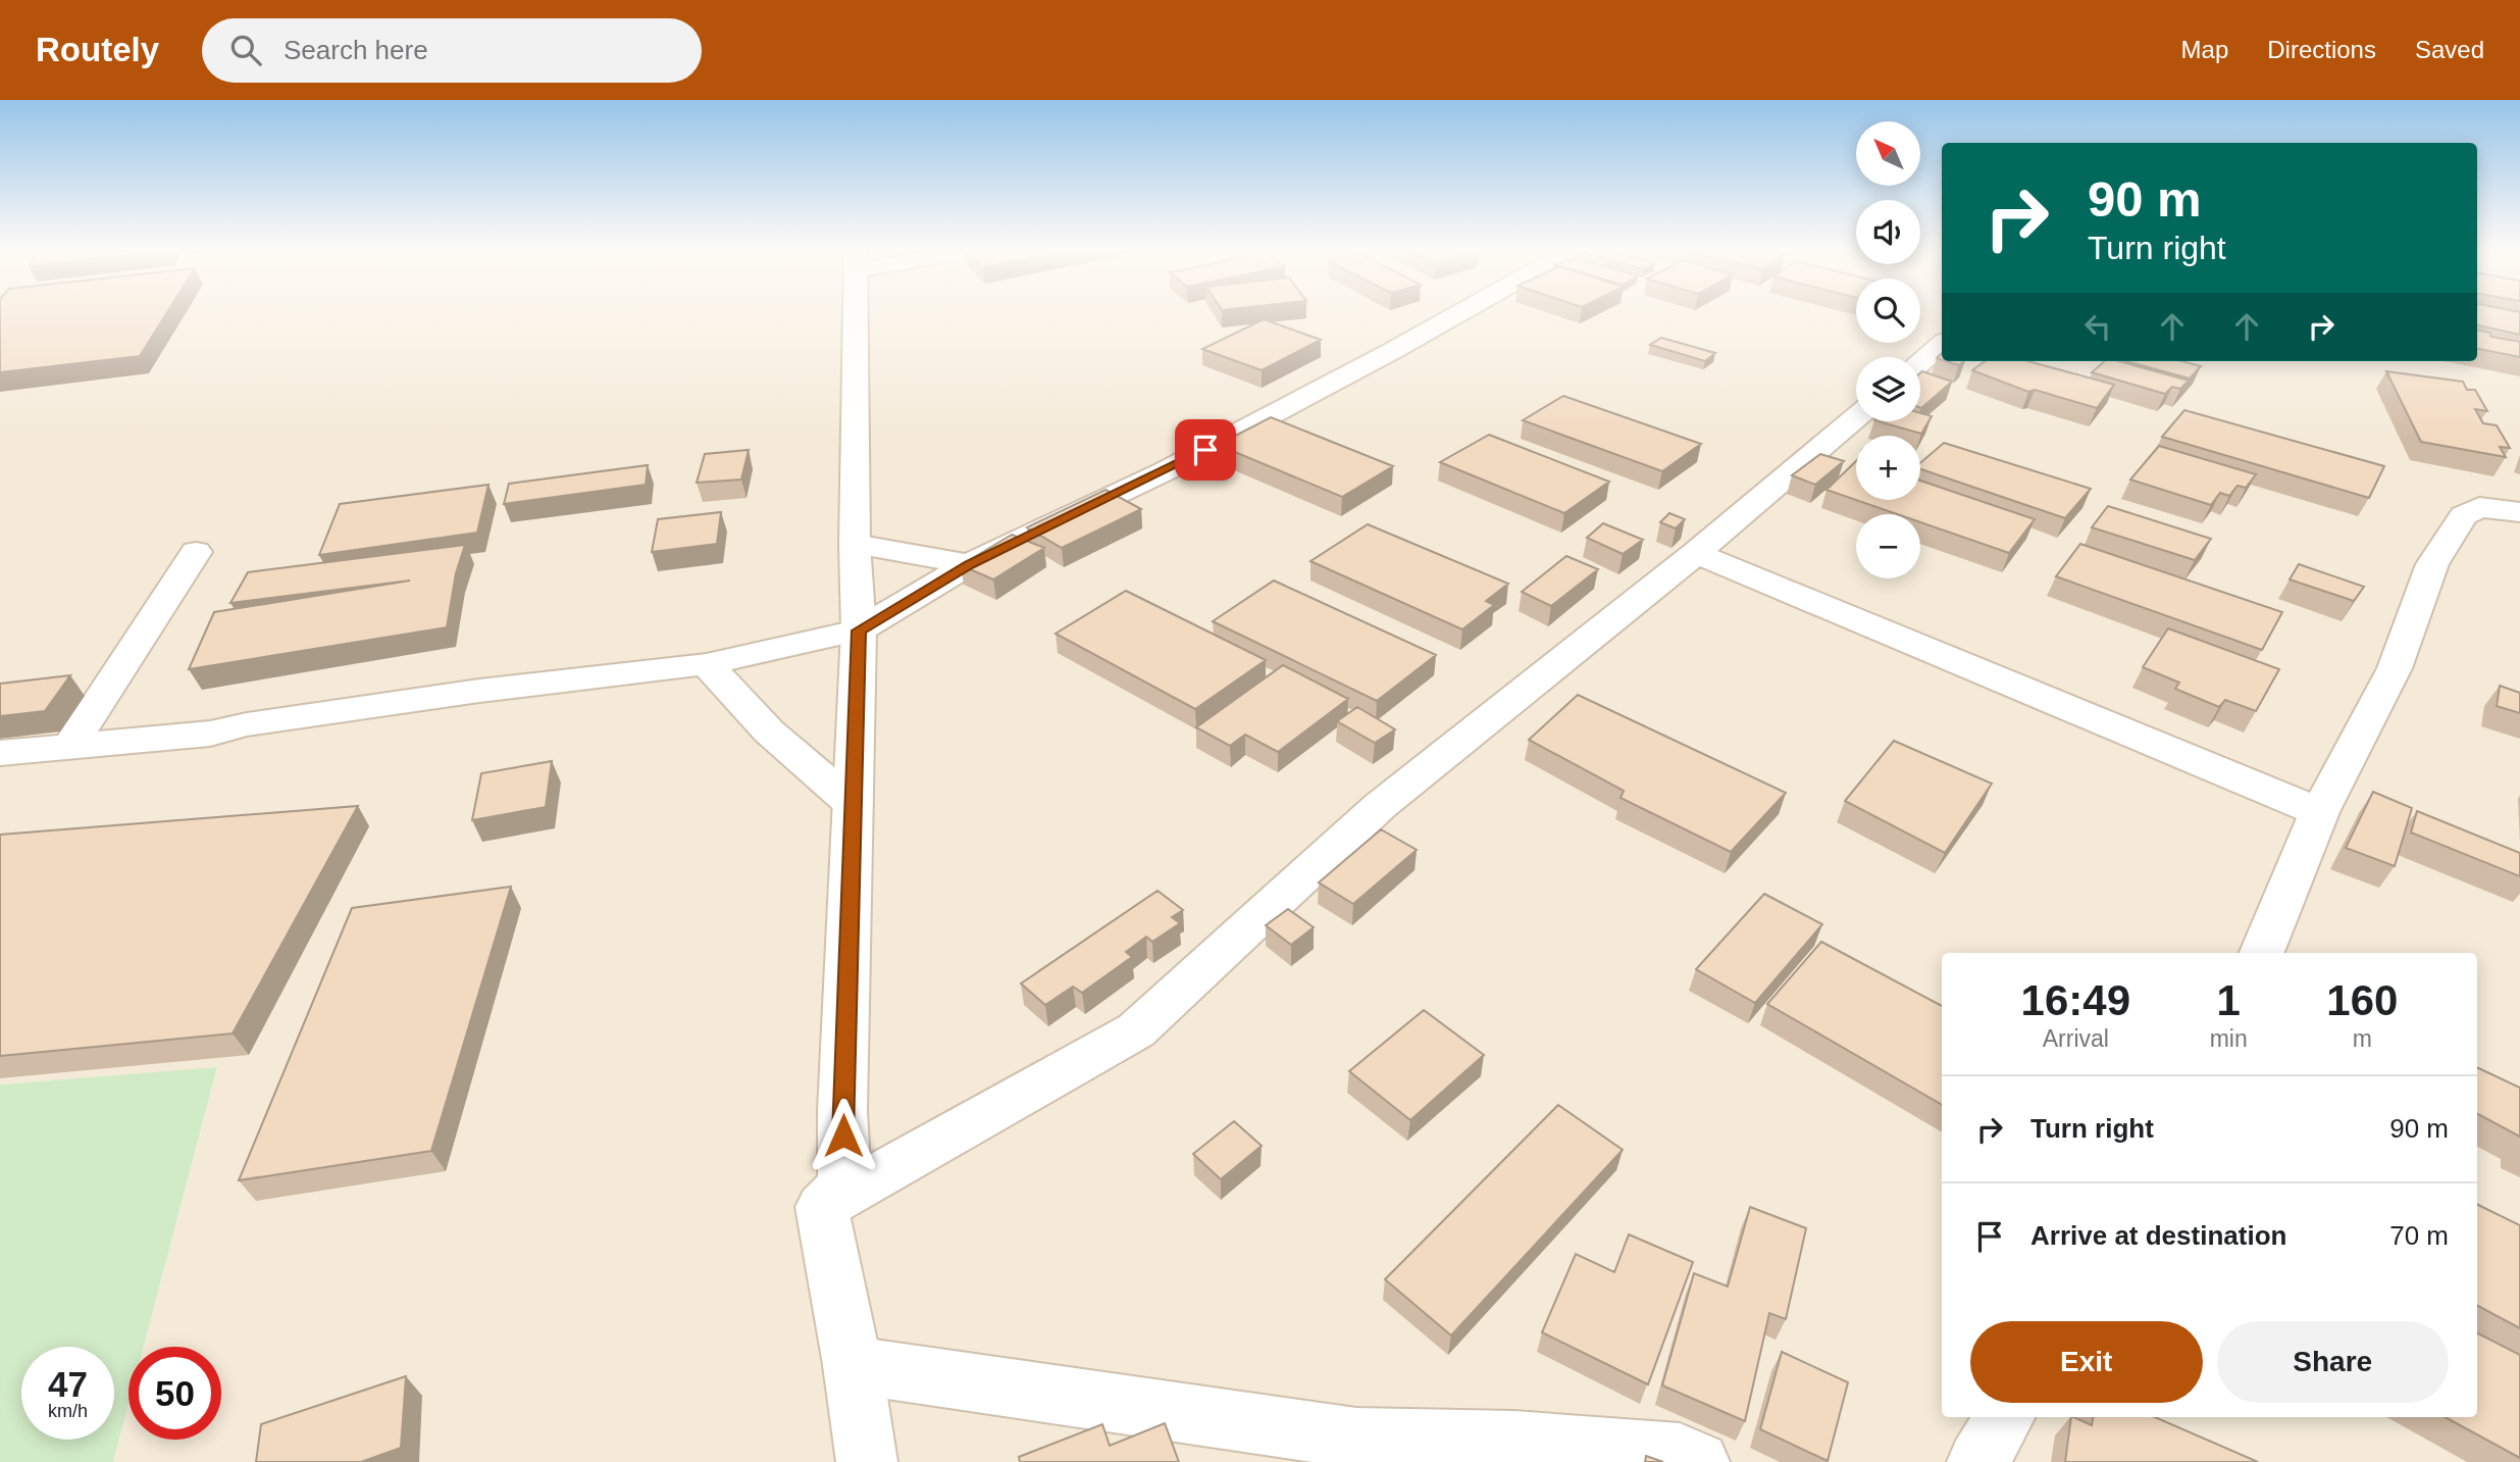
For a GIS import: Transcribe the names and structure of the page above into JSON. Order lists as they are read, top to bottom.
{
  "north": "top left",
  "page": {
    "header": "Routely",
    "search": "Search here",
    "nav": ["Map", "Directions", "Saved"],
    "map_buttons": ["+", "−"],
    "turn": ["90 m", "Turn right"],
    "eta": [
      "16:49",
      "Arrival",
      "1",
      "min",
      "160",
      "m"
    ],
    "list": [
      {
        "name": "Turn right",
        "value": "90 m"
      },
      {
        "name": "Arrive at destination",
        "value": "70 m"
      }
    ],
    "buttons": ["Exit", "Share"],
    "speed": "47 km/h",
    "limit": "50"
  }
}
